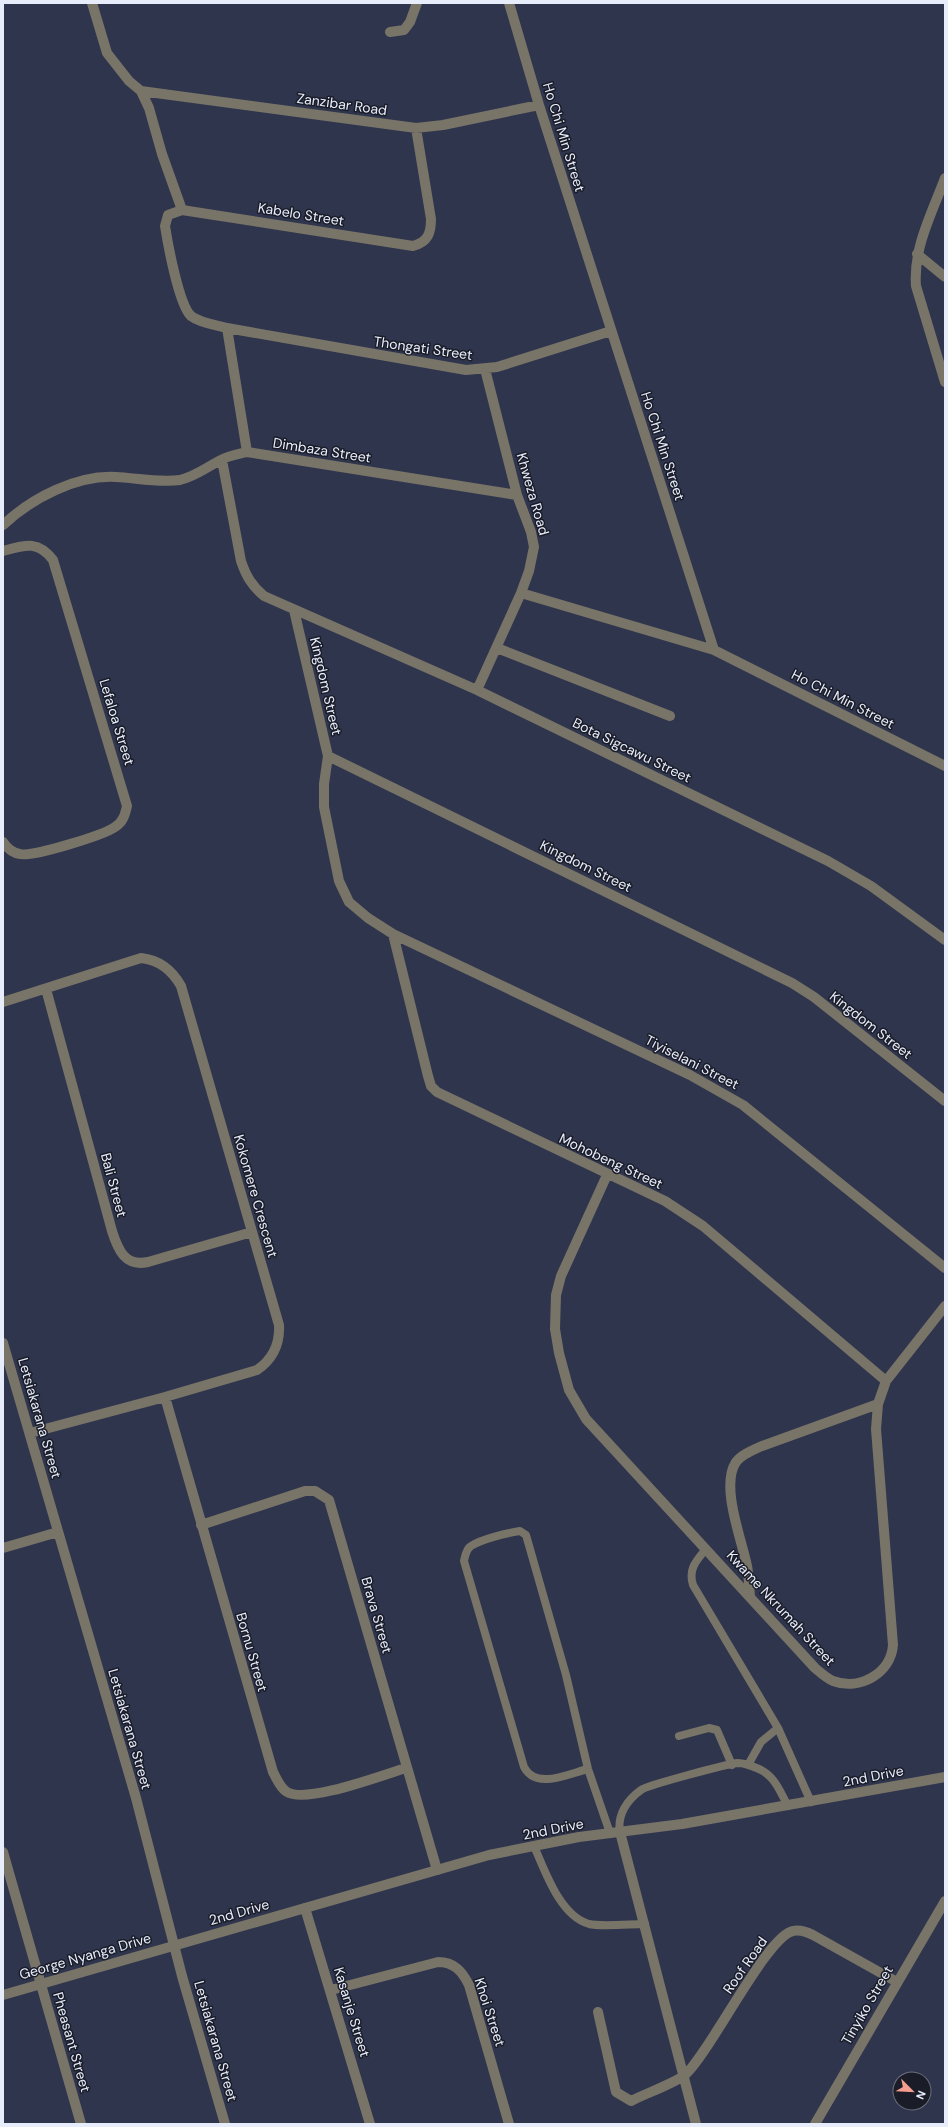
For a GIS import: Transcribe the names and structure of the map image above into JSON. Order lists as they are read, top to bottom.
{
  "streets": {
    "street": [
      "Zanzibar Road",
      "Ho Chi Min Street",
      "Kabelo Street",
      "Thongati Street",
      "Dimbaza Street",
      "Khweza Road",
      "Kingdom Street",
      "Lefaloa Street",
      "Bota Sigcawu Street",
      "Tiyiselani Street",
      "Mohobeng Street",
      "Bali Street",
      "Kokomere Crescent",
      "Letsiakarana Street",
      "Kwame Nkrumah Street",
      "Brava Street",
      "Bornu Street",
      "2nd Drive",
      "George Nyanga Drive",
      "Roof Road",
      "Tinyiko Street",
      "Kasanje Street",
      "Khoi Street",
      "Pheasant Street"
    ]
  },
  "crossings": [
    ["Zanzibar Road", "Ho Chi Min Street"],
    ["Zanzibar Road", "Kabelo Street"],
    ["Ho Chi Min Street", "Thongati Street"],
    ["Kabelo Street", "Thongati Street"],
    ["Thongati Street", "Khweza Road"],
    ["Dimbaza Street", "Khweza Road"],
    ["Khweza Road", "Bota Sigcawu Street"],
    ["Kingdom Street", "Bota Sigcawu Street"],
    ["Kingdom Street", "Tiyiselani Street"],
    ["Tiyiselani Street", "Mohobeng Street"],
    ["Mohobeng Street", "Kwame Nkrumah Street"],
    ["Bali Street", "Kokomere Crescent"],
    ["Kokomere Crescent", "Letsiakarana Street"],
    ["Kokomere Crescent", "Bornu Street"],
    ["Letsiakarana Street", "2nd Drive"],
    ["Letsiakarana Street", "George Nyanga Drive"],
    ["Brava Street", "Bornu Street"],
    ["Brava Street", "2nd Drive"],
    ["2nd Drive", "George Nyanga Drive"],
    ["2nd Drive", "Kasanje Street"],
    ["George Nyanga Drive", "Pheasant Street"],
    ["Roof Road", "Tinyiko Street"],
    ["Kasanje Street", "Khoi Street"]
  ],
  "north": "bottom right"
}
